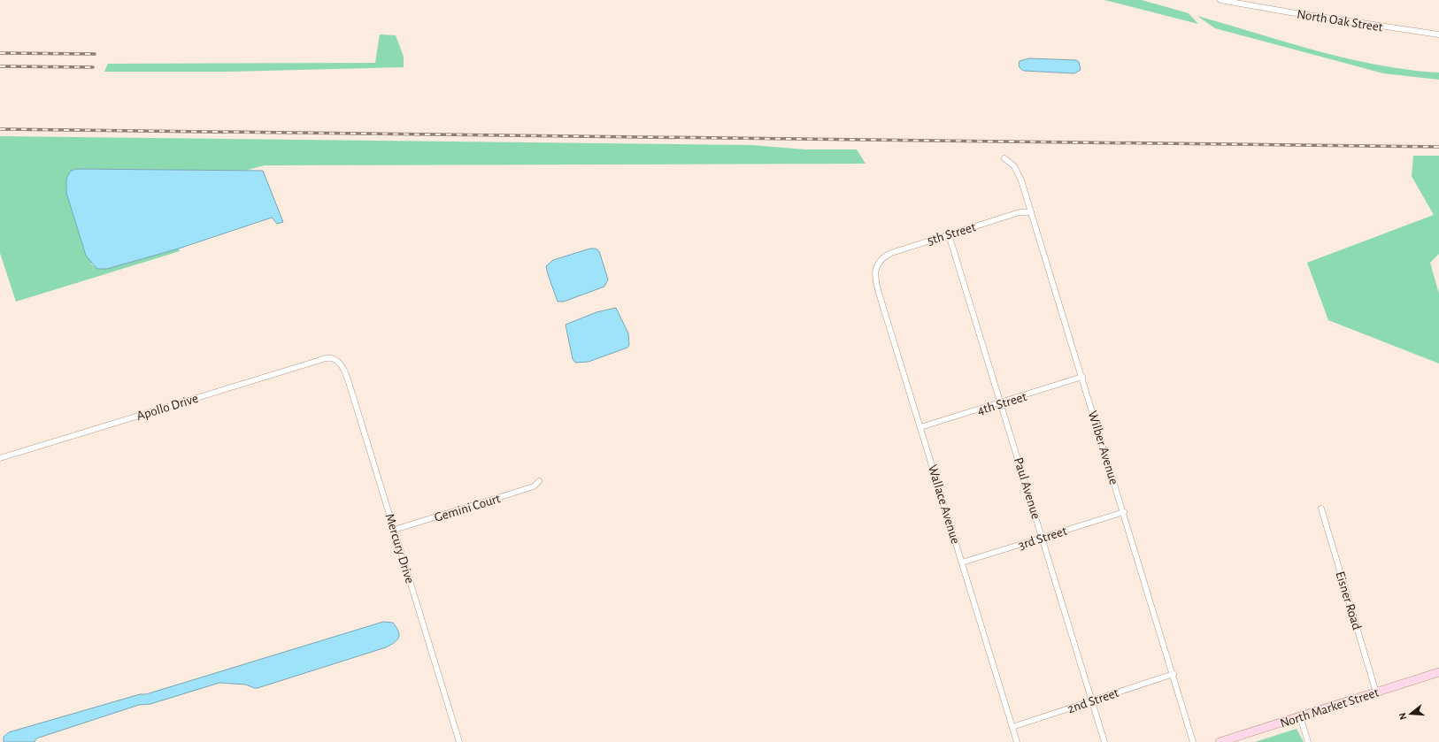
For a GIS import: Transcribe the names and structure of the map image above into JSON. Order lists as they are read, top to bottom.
{
  "streets": {
    "main road": ["North Market Street"],
    "street": [
      "North Oak Street",
      "5th Street",
      "4th Street",
      "Apollo Drive",
      "Wilber Avenue",
      "Paul Avenue",
      "Wallace Avenue",
      "Gemini Court",
      "3rd Street",
      "Mercury Drive",
      "Eisner Road",
      "2nd Street"
    ]
  },
  "crossings": [
    ["5th Street", "Wilber Avenue"],
    ["5th Street", "Paul Avenue"],
    ["5th Street", "Wallace Avenue"],
    ["4th Street", "Wilber Avenue"],
    ["4th Street", "Paul Avenue"],
    ["4th Street", "Wallace Avenue"],
    ["Apollo Drive", "Mercury Drive"],
    ["Wilber Avenue", "3rd Street"],
    ["Wilber Avenue", "2nd Street"],
    ["Paul Avenue", "3rd Street"],
    ["Paul Avenue", "2nd Street"],
    ["Wallace Avenue", "3rd Street"],
    ["Wallace Avenue", "2nd Street"],
    ["Gemini Court", "Mercury Drive"],
    ["Eisner Road", "North Market Street"]
  ],
  "north": "left"
}
